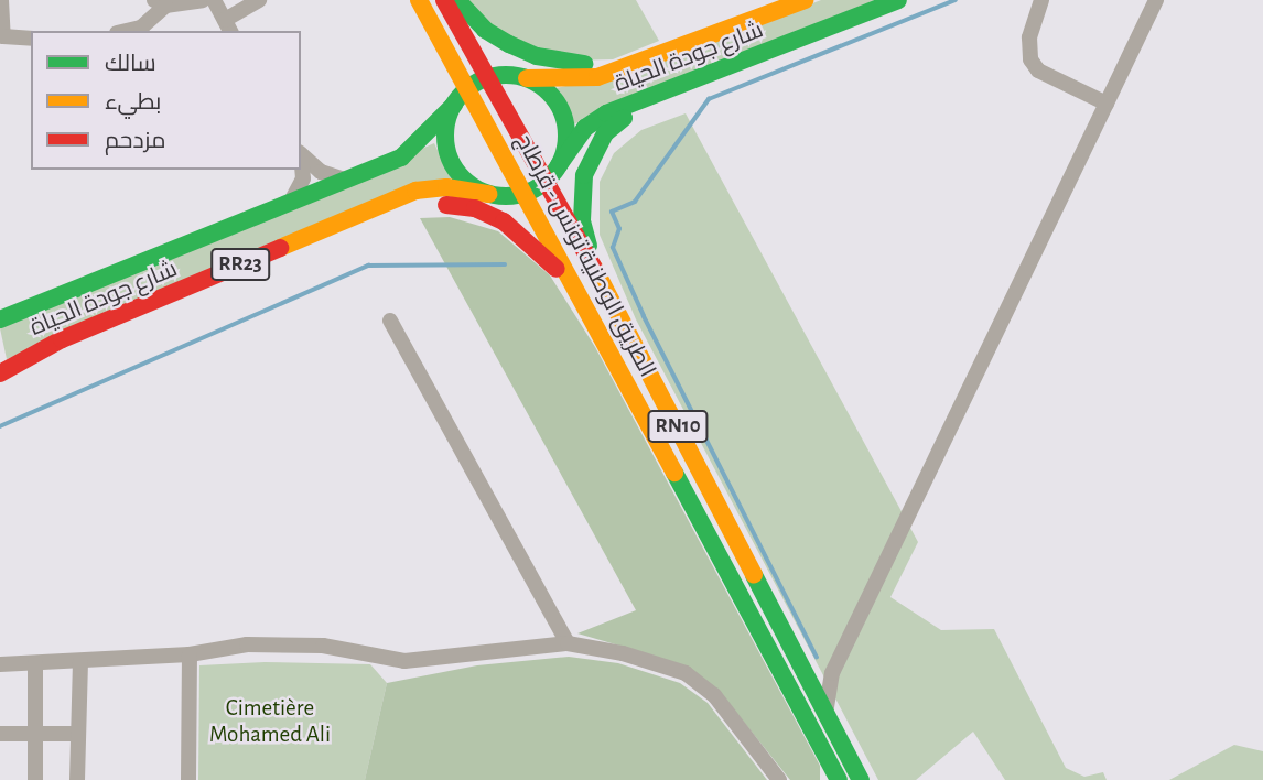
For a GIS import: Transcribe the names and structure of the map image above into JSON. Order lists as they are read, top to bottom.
{
  "streets": {
    "highway": [
      "شارع جودة الحياة",
      "الطريق الوطنية تونس - قرطاج",
      "RR23",
      "RN10"
    ]
  },
  "crossings": [
    ["شارع جودة الحياة", "الطريق الوطنية تونس - قرطاج"]
  ],
  "parks": ["Cimetière Mohamed Ali"],
  "legend": ["سالك", "بطيء", "مزدحم"]
}
